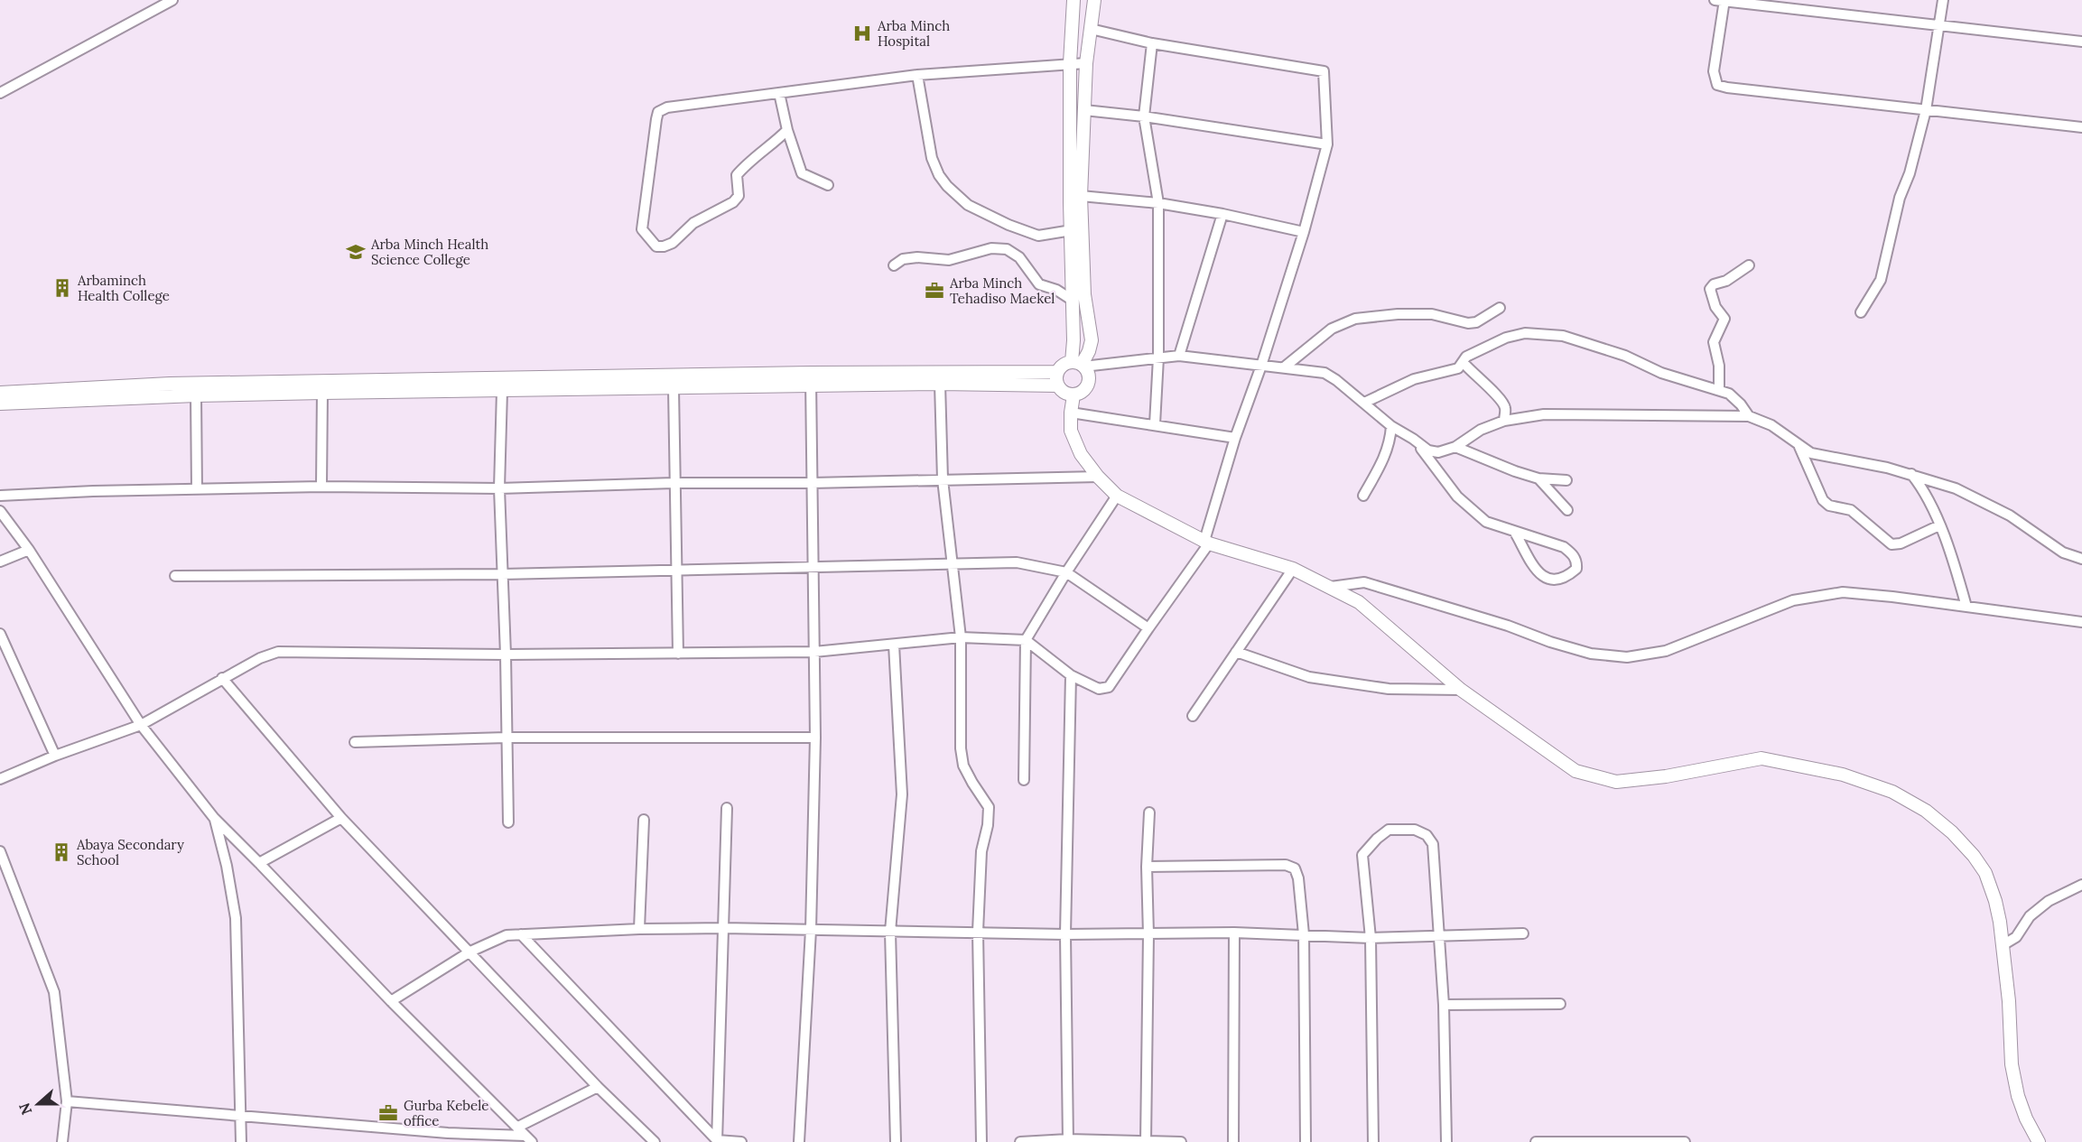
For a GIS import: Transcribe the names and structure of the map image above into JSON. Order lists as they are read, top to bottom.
{
  "places": {
    "hospital": ["Arba Minch Hospital"],
    "school or university": ["Arba Minch Health Science College"],
    "building": ["Arbaminch Health College", "Abaya Secondary School"],
    "office": ["Arba Minch Tehadiso Maekel", "Gurba Kebele office"]
  },
  "north": "left"
}
